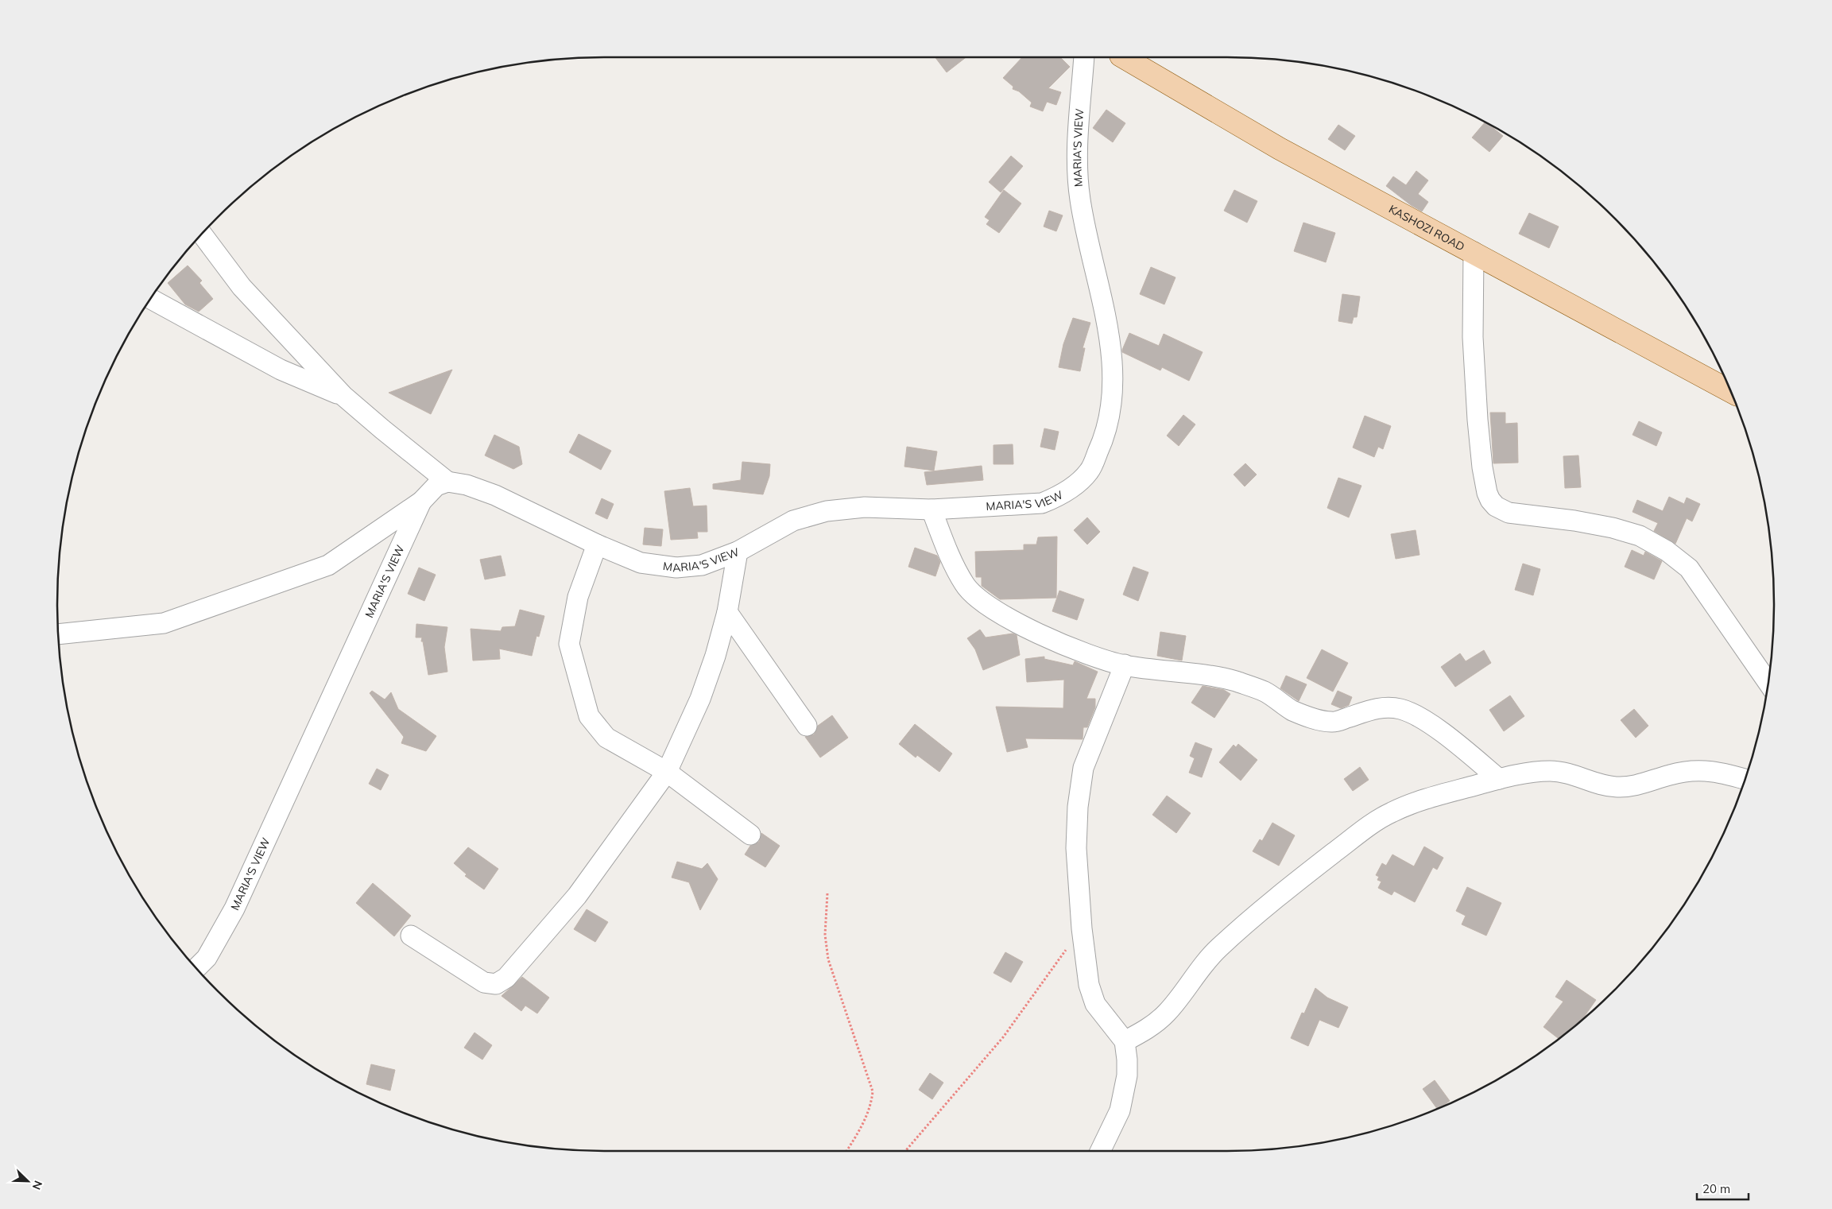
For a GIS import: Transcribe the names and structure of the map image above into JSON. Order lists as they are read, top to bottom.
{
  "streets": {
    "main road": ["KASHOZI ROAD"],
    "street": ["MARIA'S VIEW"]
  },
  "scale_bar": "20 m",
  "north": "bottom right"
}
